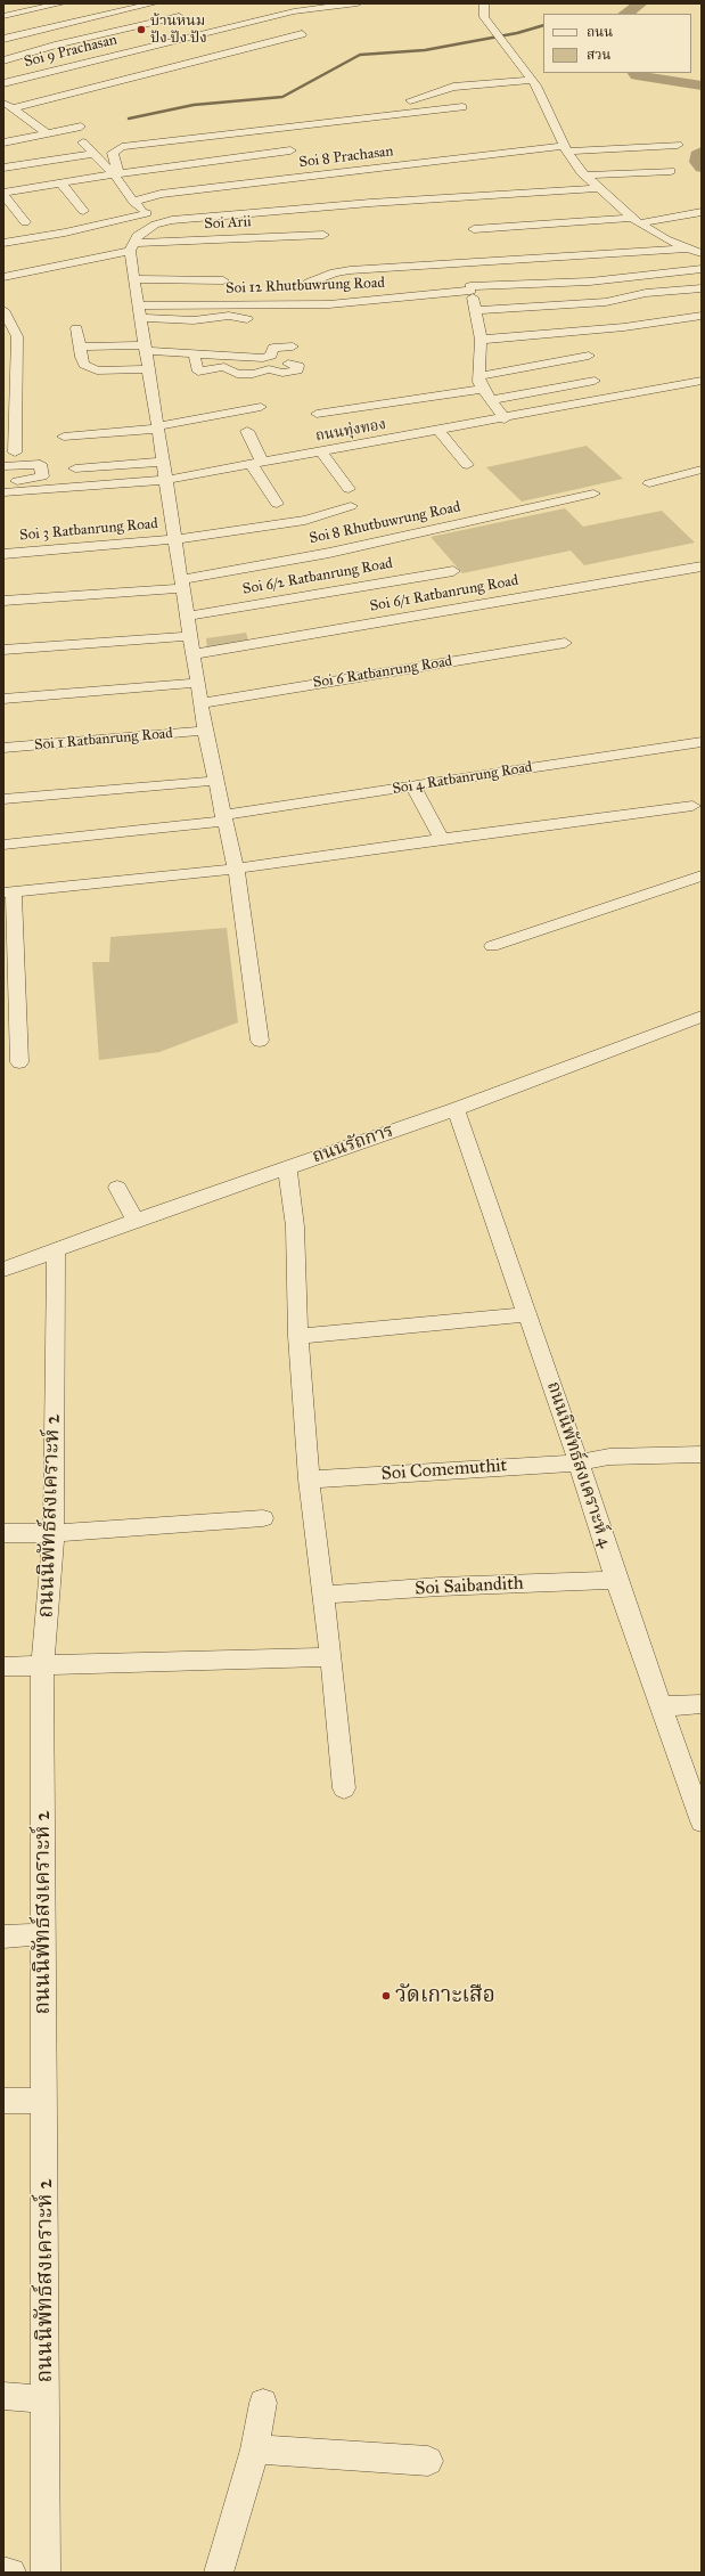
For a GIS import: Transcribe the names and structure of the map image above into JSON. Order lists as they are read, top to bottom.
{
  "streets": {
    "street": [
      "Soi 9 Prachasan",
      "Soi 8 Prachasan",
      "Soi Arii",
      "Soi 12 Rhutbuwrung Road",
      "ถนนทุ่งทอง",
      "Soi 8 Rhutbuwrung Road",
      "Soi 3 Ratbanrung Road",
      "Soi 6/2 Ratbanrung Road",
      "Soi 6/1 Ratbanrung Road",
      "Soi 6 Ratbanrung Road",
      "Soi 1 Ratbanrung Road",
      "Soi 4 Ratbanrung Road",
      "ถนนรัถการ",
      "ถนนนิพัทธ์สงเคราะห์ 4",
      "Soi Comemuthit",
      "ถนนนิพัทธ์สงเคราะห์ 2",
      "Soi Saibandith"
    ]
  },
  "crossings": [
    ["ถนนรัถการ", "ถนนนิพัทธ์สงเคราะห์ 4"],
    ["ถนนรัถการ", "ถนนนิพัทธ์สงเคราะห์ 2"],
    ["ถนนนิพัทธ์สงเคราะห์ 4", "Soi Comemuthit"],
    ["ถนนนิพัทธ์สงเคราะห์ 4", "Soi Saibandith"]
  ],
  "places": ["บ้านหนม ปัง ปัง ปัง", "วัดเกาะเสือ"],
  "legend": ["ถนน", "สวน"]
}
